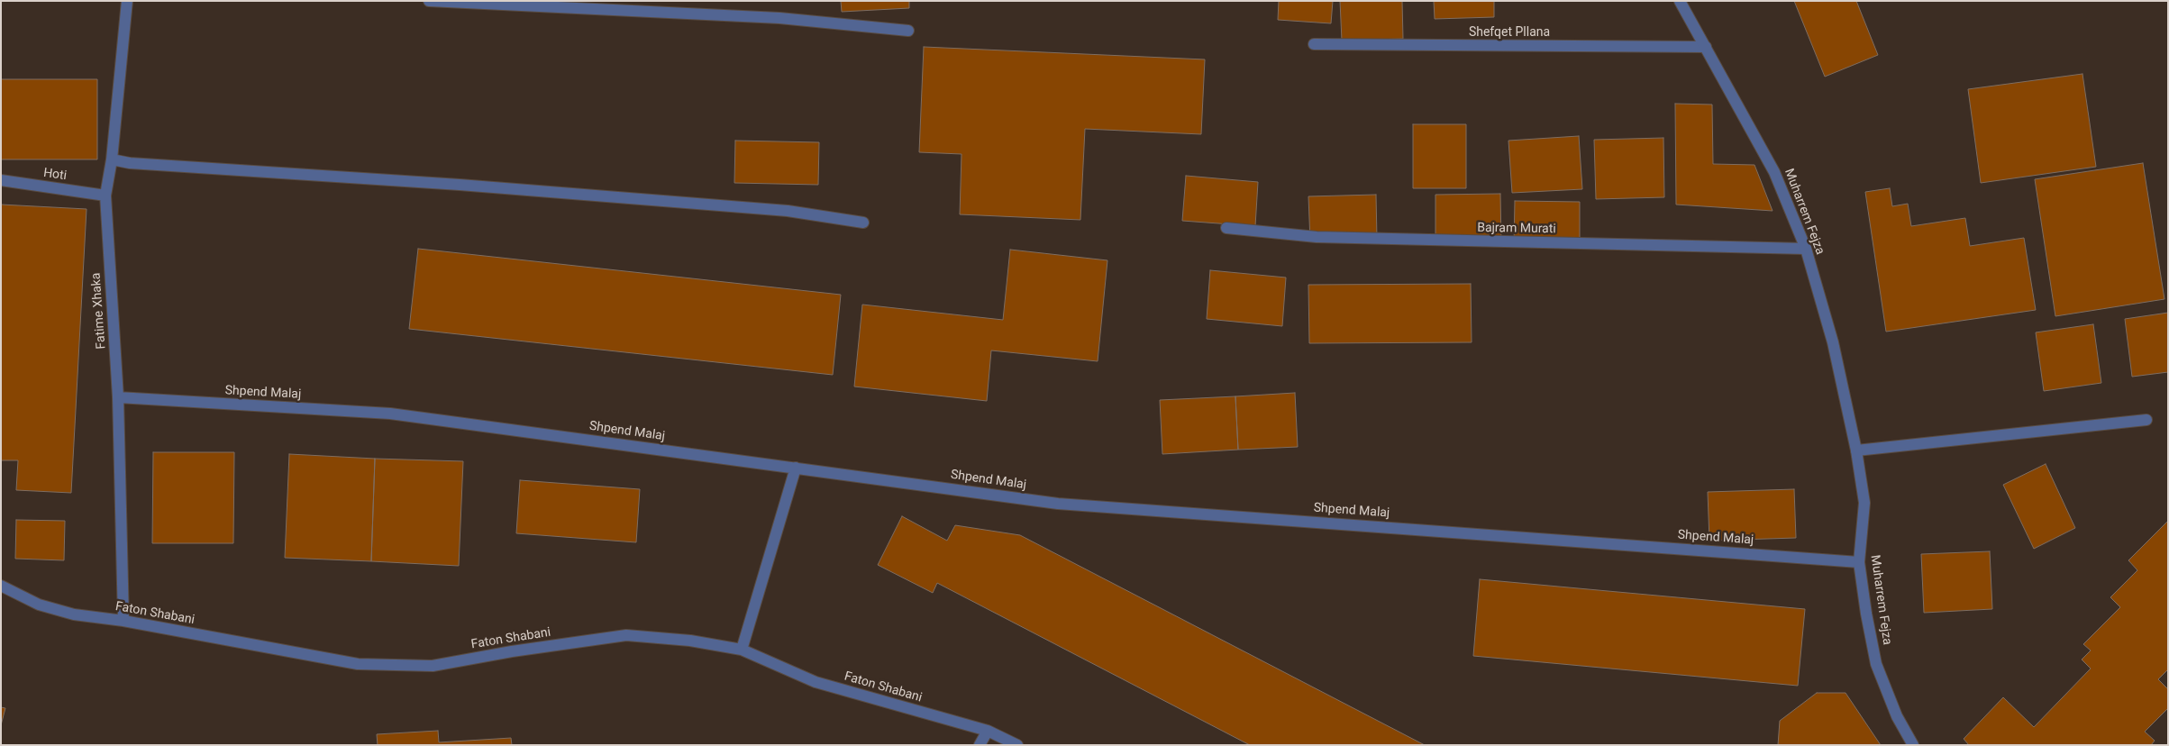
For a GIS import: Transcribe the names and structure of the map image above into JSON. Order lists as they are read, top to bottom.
{
  "streets": {
    "street": [
      "Shefqet Pllana",
      "Hoti",
      "Muharrem Fejza",
      "Bajram Murati",
      "Fatime Xhaka",
      "Shpend Malaj",
      "Faton Shabani"
    ]
  },
  "crossings": [
    ["Shefqet Pllana", "Muharrem Fejza"],
    ["Hoti", "Fatime Xhaka"],
    ["Muharrem Fejza", "Bajram Murati"],
    ["Muharrem Fejza", "Shpend Malaj"],
    ["Fatime Xhaka", "Shpend Malaj"],
    ["Fatime Xhaka", "Faton Shabani"]
  ]
}
